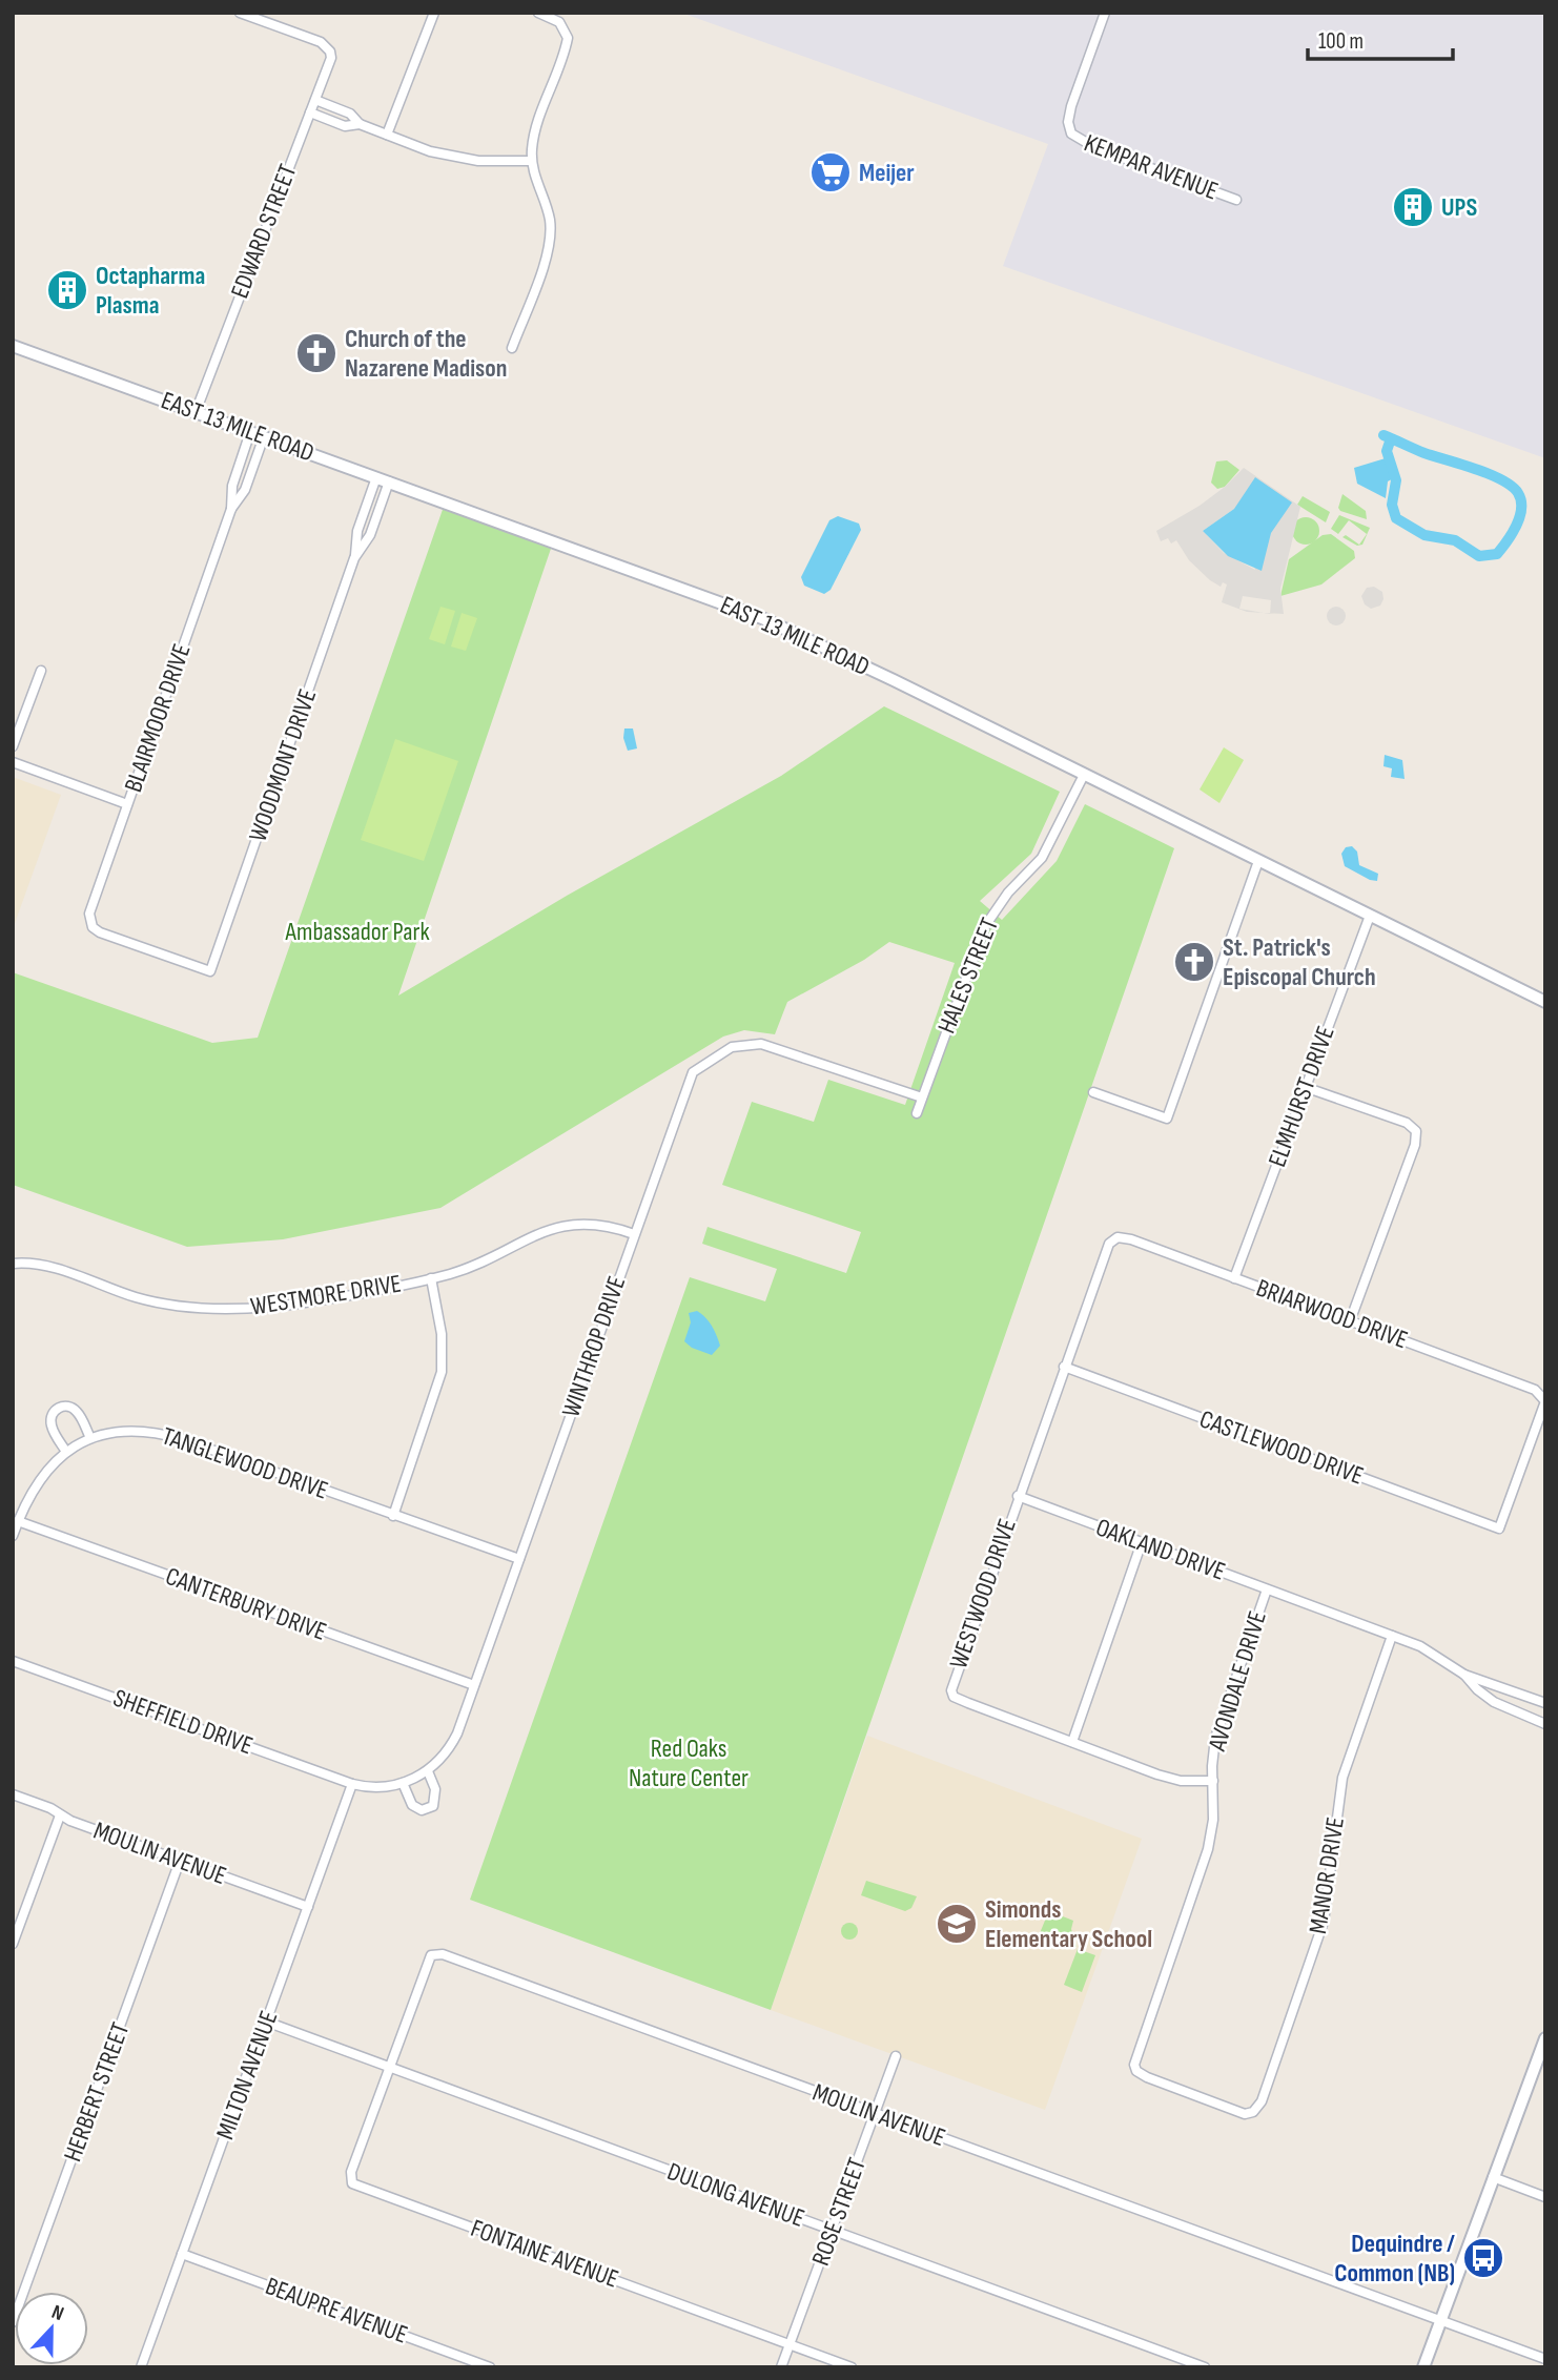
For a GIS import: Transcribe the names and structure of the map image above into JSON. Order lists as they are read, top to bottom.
{
  "streets": {
    "main road": ["EAST 13 MILE ROAD"],
    "street": [
      "KEMPAR AVENUE",
      "EDWARD STREET",
      "BLAIRMOOR DRIVE",
      "WOODMONT DRIVE",
      "HALES STREET",
      "ELMHURST DRIVE",
      "WESTMORE DRIVE",
      "BRIARWOOD DRIVE",
      "WINTHROP DRIVE",
      "CASTLEWOOD DRIVE",
      "TANGLEWOOD DRIVE",
      "OAKLAND DRIVE",
      "WESTWOOD DRIVE",
      "CANTERBURY DRIVE",
      "AVONDALE DRIVE",
      "SHEFFIELD DRIVE",
      "MOULIN AVENUE",
      "MANOR DRIVE",
      "MILTON AVENUE",
      "HERBERT STREET",
      "DULONG AVENUE",
      "ROSE STREET",
      "FONTAINE AVENUE",
      "BEAUPRE AVENUE"
    ]
  },
  "crossings": [
    ["EDWARD STREET", "EAST 13 MILE ROAD"],
    ["EAST 13 MILE ROAD", "BLAIRMOOR DRIVE"],
    ["EAST 13 MILE ROAD", "WOODMONT DRIVE"],
    ["EAST 13 MILE ROAD", "HALES STREET"],
    ["EAST 13 MILE ROAD", "ELMHURST DRIVE"],
    ["BLAIRMOOR DRIVE", "WOODMONT DRIVE"],
    ["HALES STREET", "WINTHROP DRIVE"],
    ["ELMHURST DRIVE", "BRIARWOOD DRIVE"],
    ["WESTMORE DRIVE", "WINTHROP DRIVE"],
    ["BRIARWOOD DRIVE", "CASTLEWOOD DRIVE"],
    ["BRIARWOOD DRIVE", "WESTWOOD DRIVE"],
    ["WINTHROP DRIVE", "TANGLEWOOD DRIVE"],
    ["WINTHROP DRIVE", "CANTERBURY DRIVE"],
    ["WINTHROP DRIVE", "SHEFFIELD DRIVE"],
    ["WINTHROP DRIVE", "MILTON AVENUE"],
    ["CASTLEWOOD DRIVE", "WESTWOOD DRIVE"],
    ["TANGLEWOOD DRIVE", "CANTERBURY DRIVE"],
    ["OAKLAND DRIVE", "WESTWOOD DRIVE"],
    ["OAKLAND DRIVE", "AVONDALE DRIVE"],
    ["OAKLAND DRIVE", "MANOR DRIVE"],
    ["WESTWOOD DRIVE", "AVONDALE DRIVE"],
    ["AVONDALE DRIVE", "MANOR DRIVE"],
    ["SHEFFIELD DRIVE", "MILTON AVENUE"],
    ["MOULIN AVENUE", "MILTON AVENUE"],
    ["MOULIN AVENUE", "HERBERT STREET"],
    ["MOULIN AVENUE", "DULONG AVENUE"],
    ["MOULIN AVENUE", "ROSE STREET"],
    ["MOULIN AVENUE", "FONTAINE AVENUE"],
    ["MILTON AVENUE", "DULONG AVENUE"],
    ["MILTON AVENUE", "BEAUPRE AVENUE"],
    ["DULONG AVENUE", "ROSE STREET"],
    ["DULONG AVENUE", "FONTAINE AVENUE"],
    ["ROSE STREET", "FONTAINE AVENUE"]
  ],
  "parks": ["Ambassador Park", "Red Oaks Nature Center"],
  "places": {
    "supermarket": ["Meijer"],
    "building": ["UPS", "Octapharma Plasma"],
    "church": ["Church of the Nazarene Madison", "St. Patrick's Episcopal Church"],
    "school or university": ["Simonds Elementary School"],
    "bus stop": ["Dequindre / Common (NB)"]
  },
  "scale_bar": "100 m",
  "north": "top"
}
